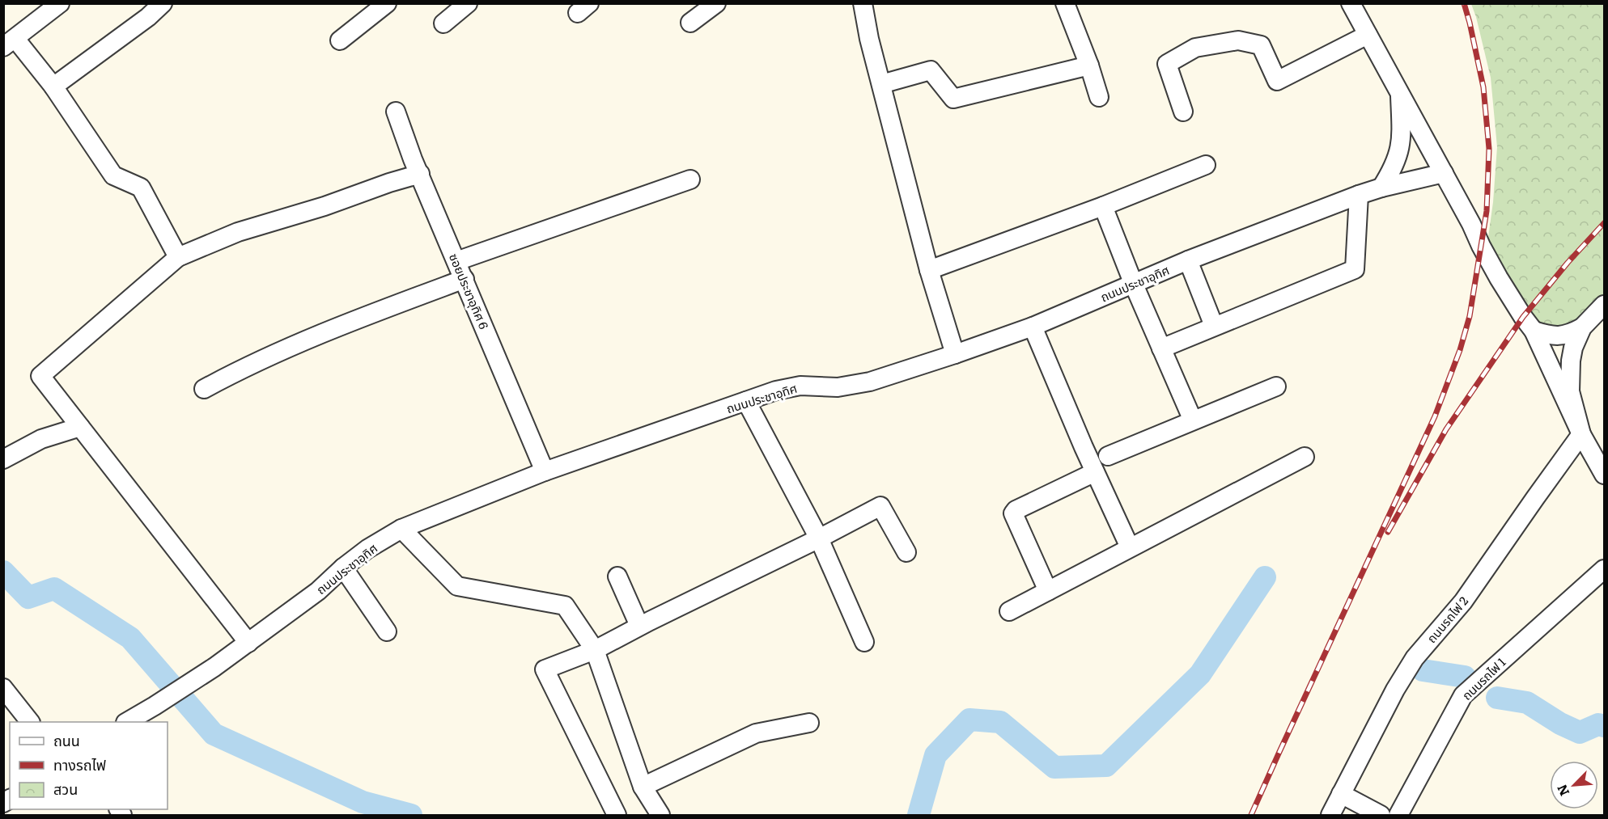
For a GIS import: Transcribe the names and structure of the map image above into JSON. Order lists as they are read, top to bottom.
{
  "streets": {
    "street": [
      "ถนนประชาอุทิศ",
      "ซอยประชาอุทิศ 6",
      "ถนนรถไฟ 2",
      "ถนนรถไฟ 1"
    ]
  },
  "crossings": [
    ["ถนนประชาอุทิศ", "ซอยประชาอุทิศ 6"]
  ],
  "legend": ["ถนน", "ทางรถไฟ", "สวน"],
  "north": "bottom left"
}
